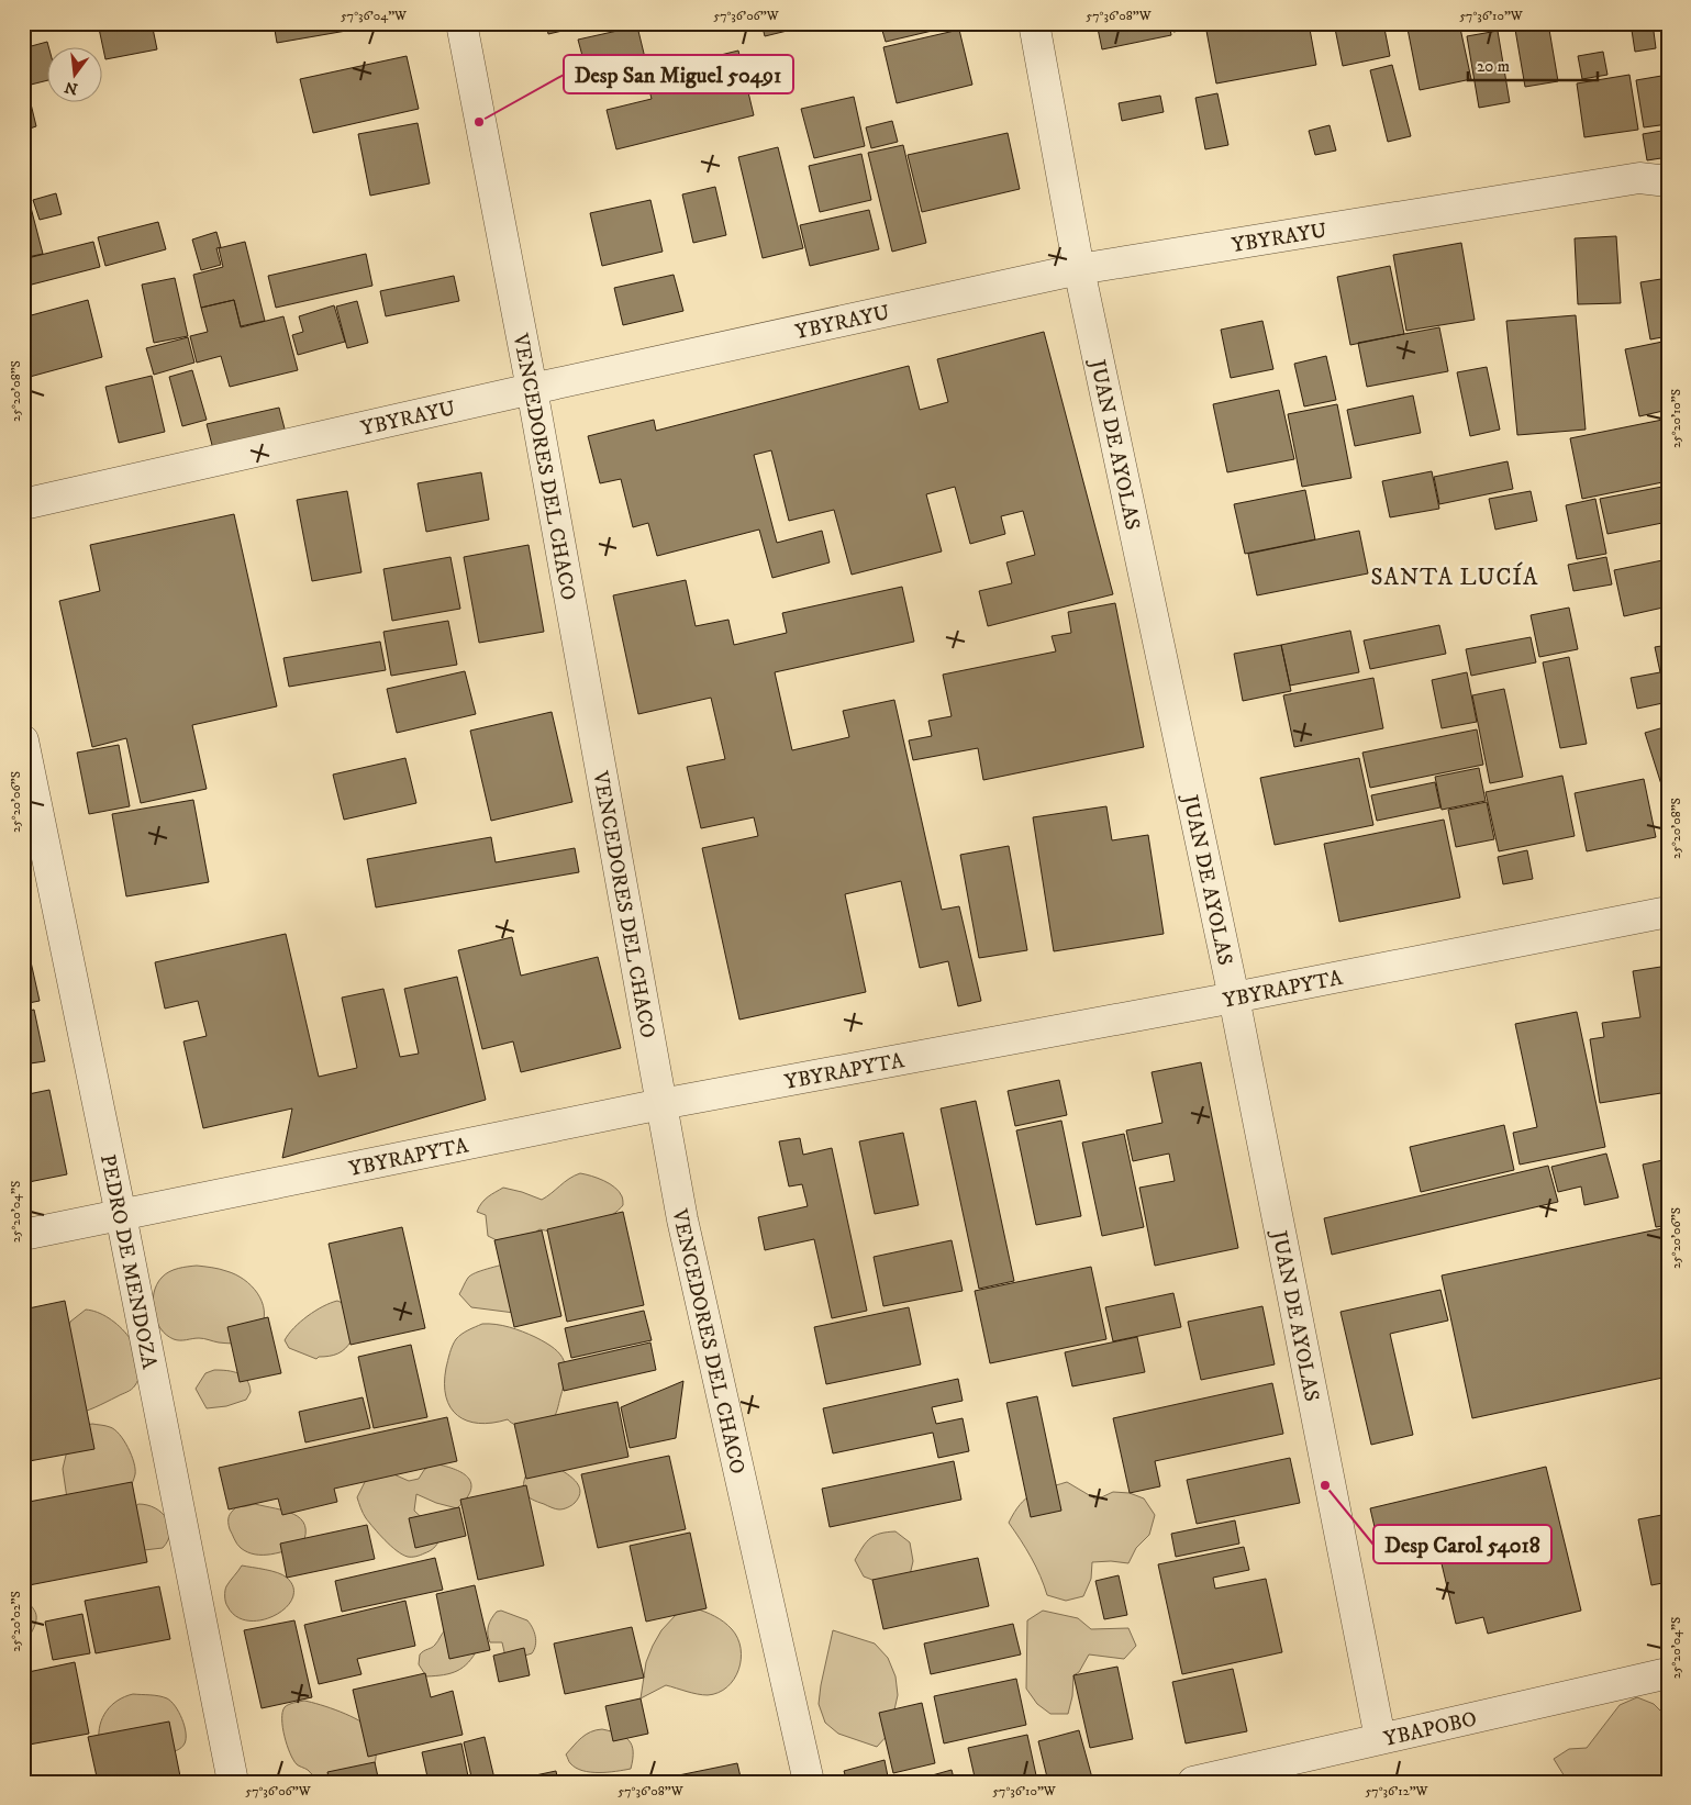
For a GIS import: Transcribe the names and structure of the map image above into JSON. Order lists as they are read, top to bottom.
{
  "streets": {
    "street": [
      "YBYRAYU",
      "JUAN DE AYOLAS",
      "VENCEDORES DEL CHACO",
      "YBYRAPYTA",
      "PEDRO DE MENDOZA",
      "YBAPOBO"
    ]
  },
  "crossings": [
    ["YBYRAYU", "JUAN DE AYOLAS"],
    ["YBYRAYU", "VENCEDORES DEL CHACO"],
    ["JUAN DE AYOLAS", "YBYRAPYTA"],
    ["JUAN DE AYOLAS", "YBAPOBO"],
    ["VENCEDORES DEL CHACO", "YBYRAPYTA"],
    ["YBYRAPYTA", "PEDRO DE MENDOZA"]
  ],
  "districts": ["SANTA LUCÍA"],
  "places": ["Desp San Miguel 50491", "Desp Carol 54018"],
  "scale_bar": "20 m",
  "north": "bottom",
  "coordinates": [
    "57°36'04\"W",
    "57°36'06\"W",
    "57°36'08\"W",
    "57°36'10\"W",
    "25°20'08\"S",
    "25°20'10\"S",
    "25°20'06\"S",
    "25°20'04\"S",
    "25°20'02\"S",
    "57°36'12\"W"
  ]
}
